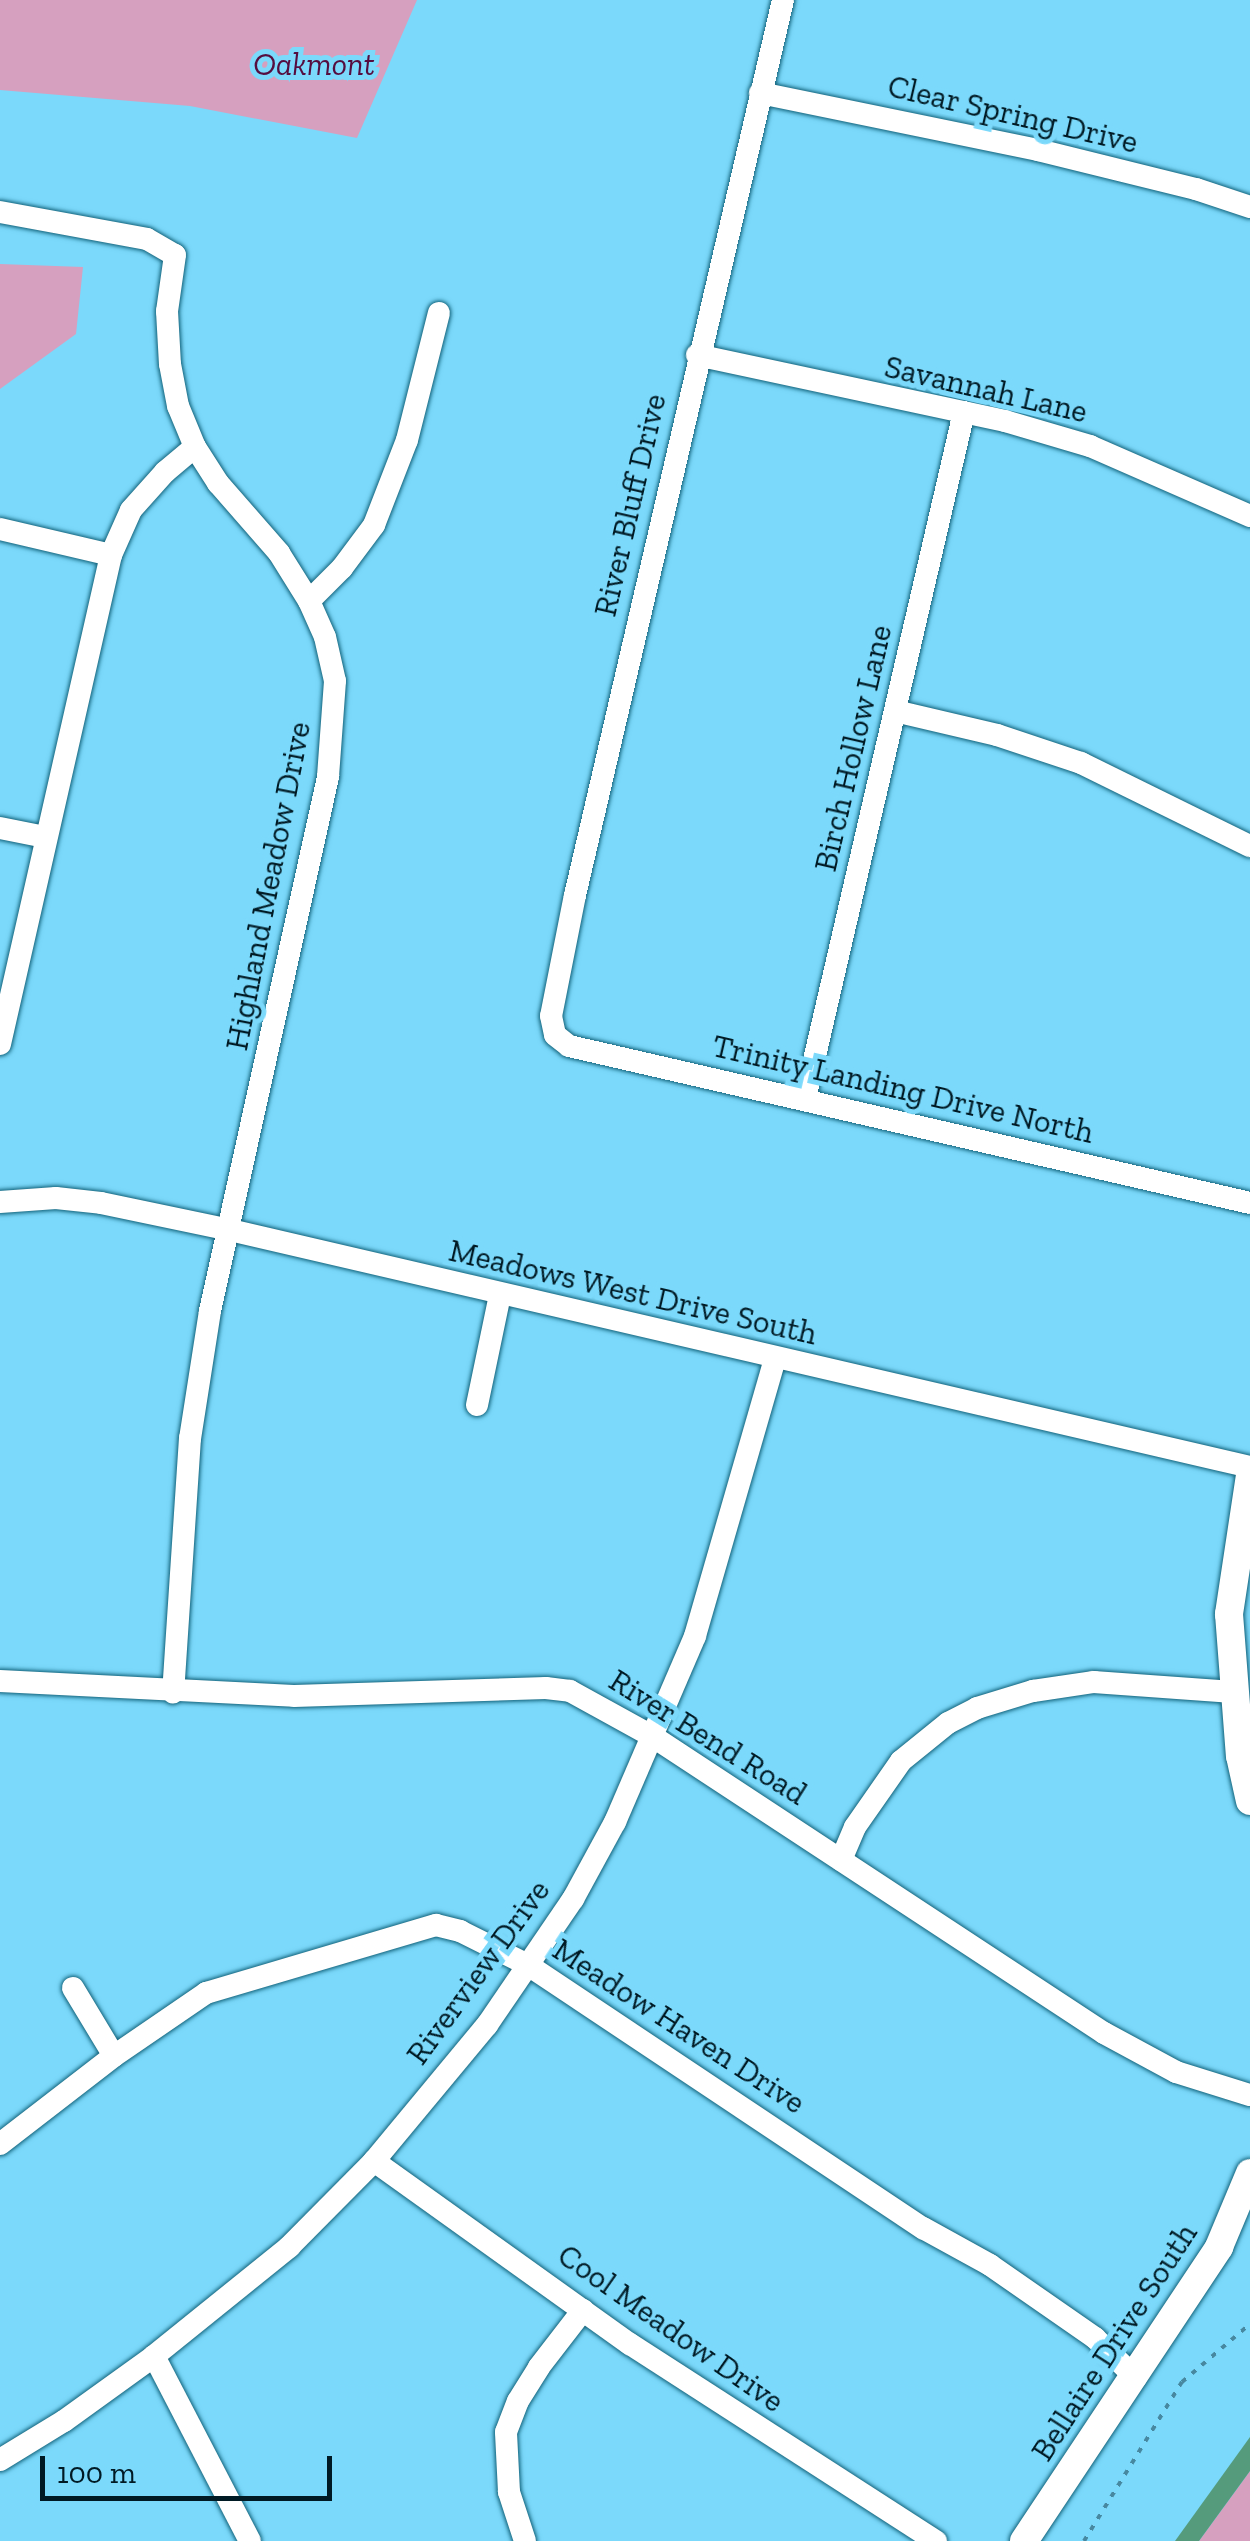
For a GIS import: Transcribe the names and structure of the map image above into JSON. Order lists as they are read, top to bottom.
{
  "streets": {
    "street": [
      "Clear Spring Drive",
      "Savannah Lane",
      "River Bluff Drive",
      "Birch Hollow Lane",
      "Highland Meadow Drive",
      "Trinity Landing Drive North",
      "Meadows West Drive South",
      "River Bend Road",
      "Riverview Drive",
      "Meadow Haven Drive",
      "Cool Meadow Drive",
      "Bellaire Drive South"
    ]
  },
  "crossings": [
    ["Clear Spring Drive", "River Bluff Drive"],
    ["Savannah Lane", "River Bluff Drive"],
    ["Savannah Lane", "Birch Hollow Lane"],
    ["River Bluff Drive", "Trinity Landing Drive North"],
    ["Birch Hollow Lane", "Trinity Landing Drive North"],
    ["Highland Meadow Drive", "Meadows West Drive South"],
    ["Highland Meadow Drive", "River Bend Road"],
    ["Meadows West Drive South", "Riverview Drive"],
    ["River Bend Road", "Riverview Drive"],
    ["Riverview Drive", "Meadow Haven Drive"],
    ["Riverview Drive", "Cool Meadow Drive"],
    ["Meadow Haven Drive", "Bellaire Drive South"]
  ],
  "parks": ["Oakmont"],
  "scale_bar": "100 m"
}
